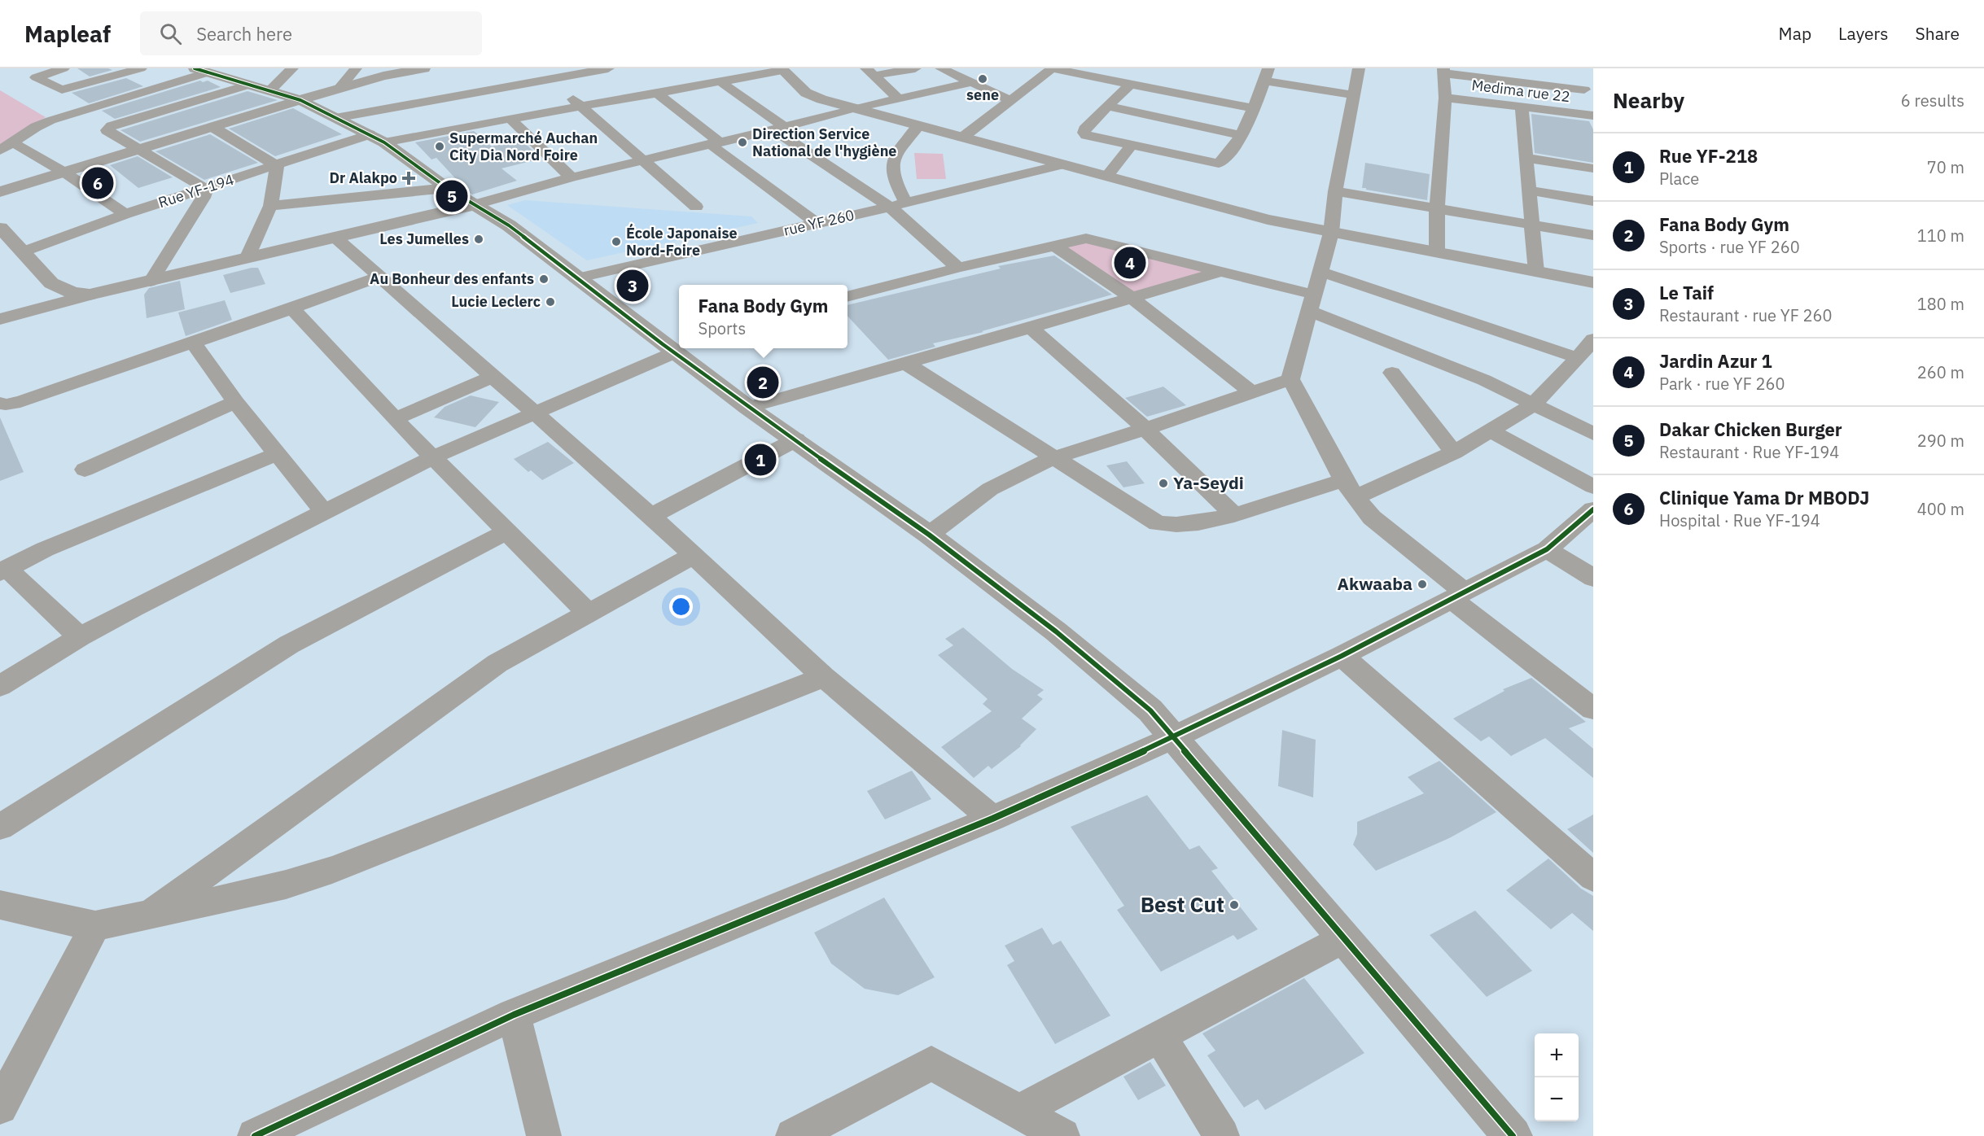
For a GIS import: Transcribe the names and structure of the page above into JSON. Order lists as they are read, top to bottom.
{
  "streets": {
    "street": ["Medima rue 22", "Rue YF-194", "rue YF 260"]
  },
  "places": {
    "other": [
      "sene",
      "Direction Service National de l'hygiène",
      "Supermarché Auchan City Dia Nord Foire",
      "Les Jumelles",
      "École Japonaise Nord-Foire",
      "Au Bonheur des enfants",
      "Lucie Leclerc",
      "Ya-Seydi",
      "Akwaaba",
      "Best Cut"
    ],
    "health": ["Dr Alakpo"]
  },
  "page": {
    "header": "Mapleaf",
    "search": "Search here",
    "nav": ["Map", "Layers", "Share"],
    "heading": ["Nearby", "6 results"],
    "list": [
      {
        "mark": "1",
        "name": "Rue YF-218",
        "note": "Place",
        "value": "70 m"
      },
      {
        "mark": "2",
        "name": "Fana Body Gym",
        "note": "Sports · rue YF 260",
        "value": "110 m"
      },
      {
        "mark": "3",
        "name": "Le Taif",
        "note": "Restaurant · rue YF 260",
        "value": "180 m"
      },
      {
        "mark": "4",
        "name": "Jardin Azur 1",
        "note": "Park · rue YF 260",
        "value": "260 m"
      },
      {
        "mark": "5",
        "name": "Dakar Chicken Burger",
        "note": "Restaurant · Rue YF-194",
        "value": "290 m"
      },
      {
        "mark": "6",
        "name": "Clinique Yama Dr MBODJ",
        "note": "Hospital · Rue YF-194",
        "value": "400 m"
      }
    ],
    "pins": [
      "6",
      "5",
      "4",
      "3",
      "2",
      "1"
    ],
    "popup": ["Fana Body Gym", "Sports"],
    "map_buttons": ["+", "−"]
  }
}
